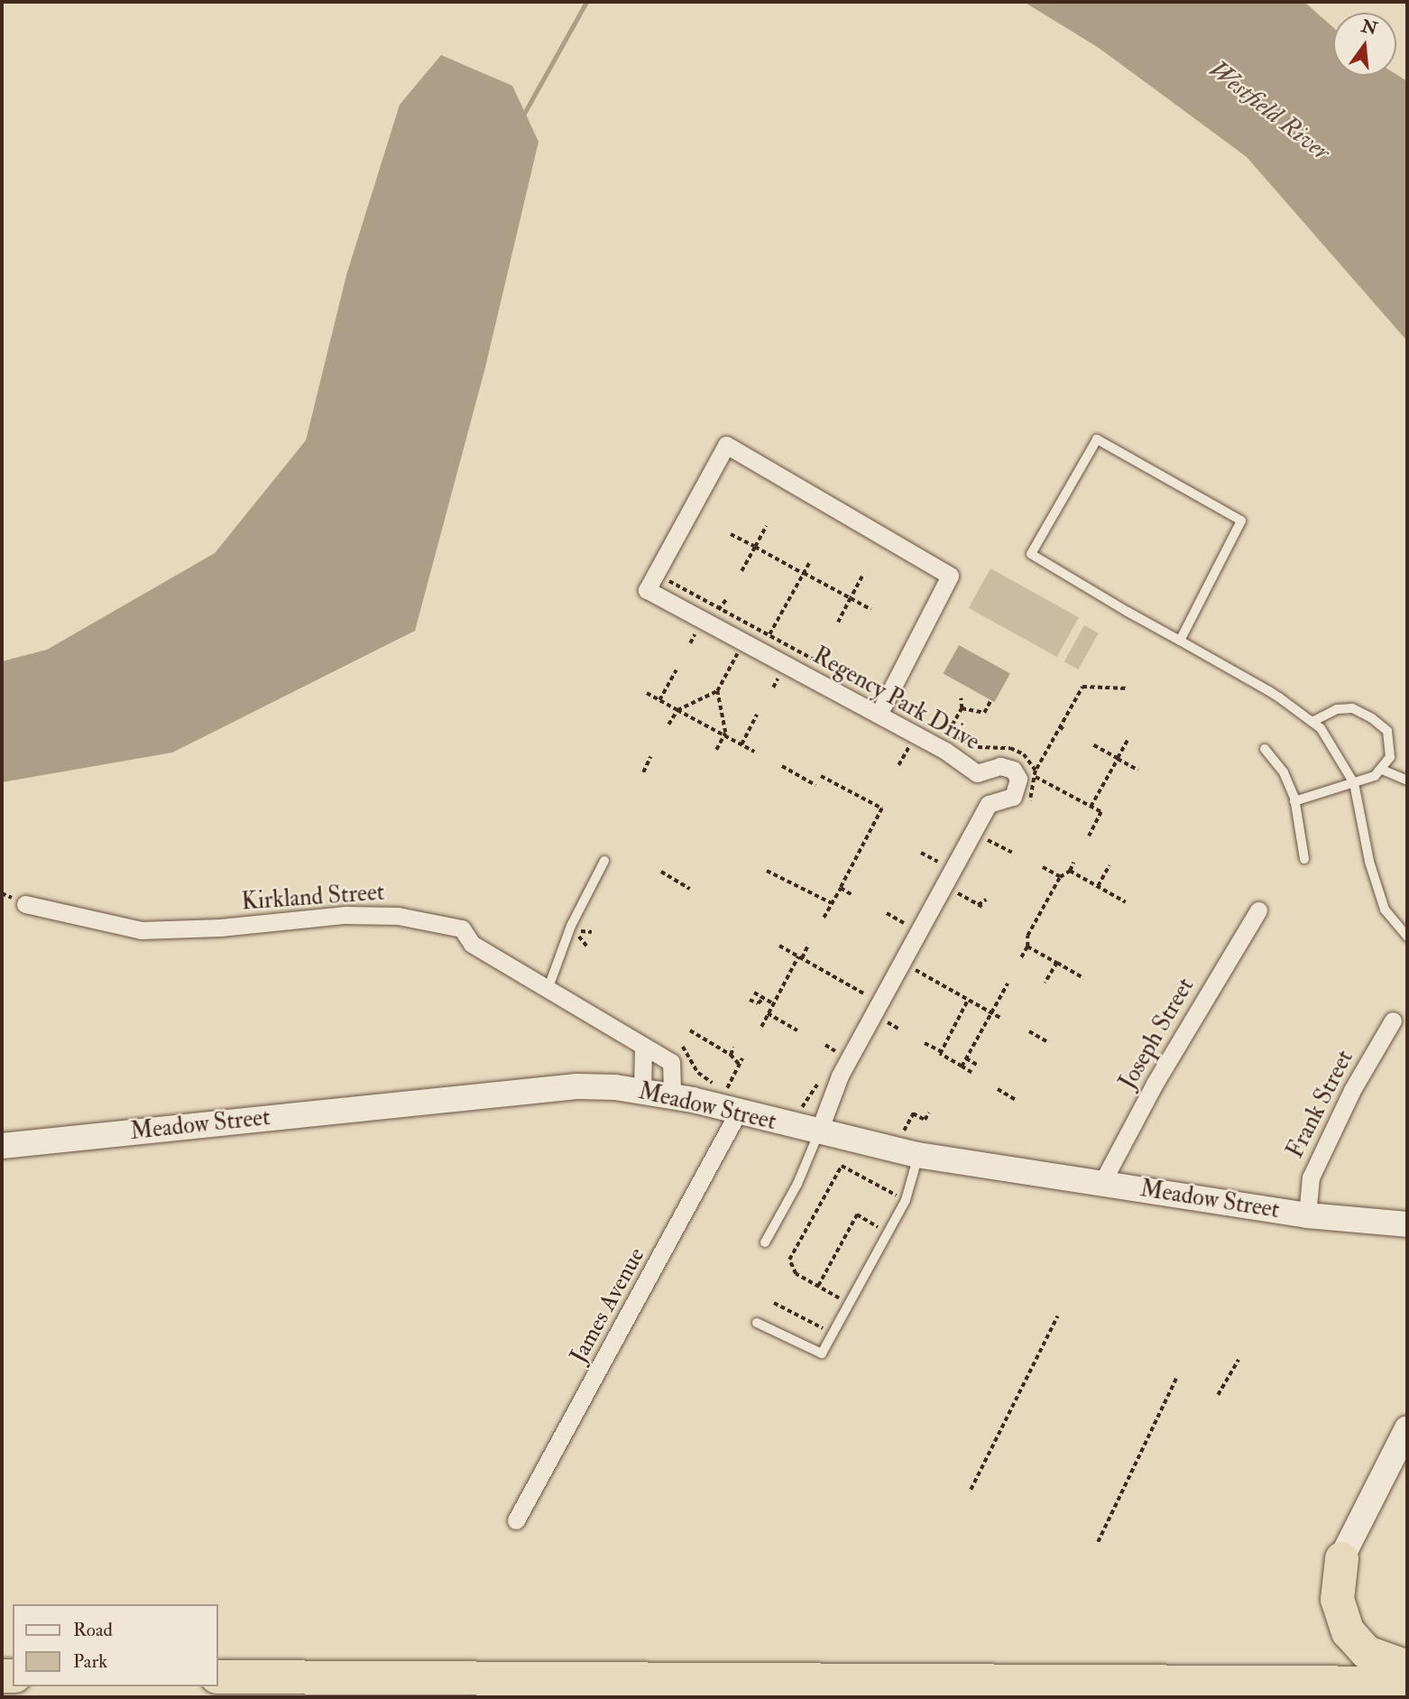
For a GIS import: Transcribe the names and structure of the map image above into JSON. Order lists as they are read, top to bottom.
{
  "streets": {
    "street": [
      "Regency Park Drive",
      "Kirkland Street",
      "Joseph Street",
      "Frank Street",
      "Meadow Street",
      "James Avenue"
    ]
  },
  "crossings": [
    ["Regency Park Drive", "Meadow Street"],
    ["Kirkland Street", "Meadow Street"],
    ["Joseph Street", "Meadow Street"],
    ["Frank Street", "Meadow Street"],
    ["Meadow Street", "James Avenue"]
  ],
  "water": ["Westfield River"],
  "legend": ["Road", "Park"],
  "north": "top"
}
